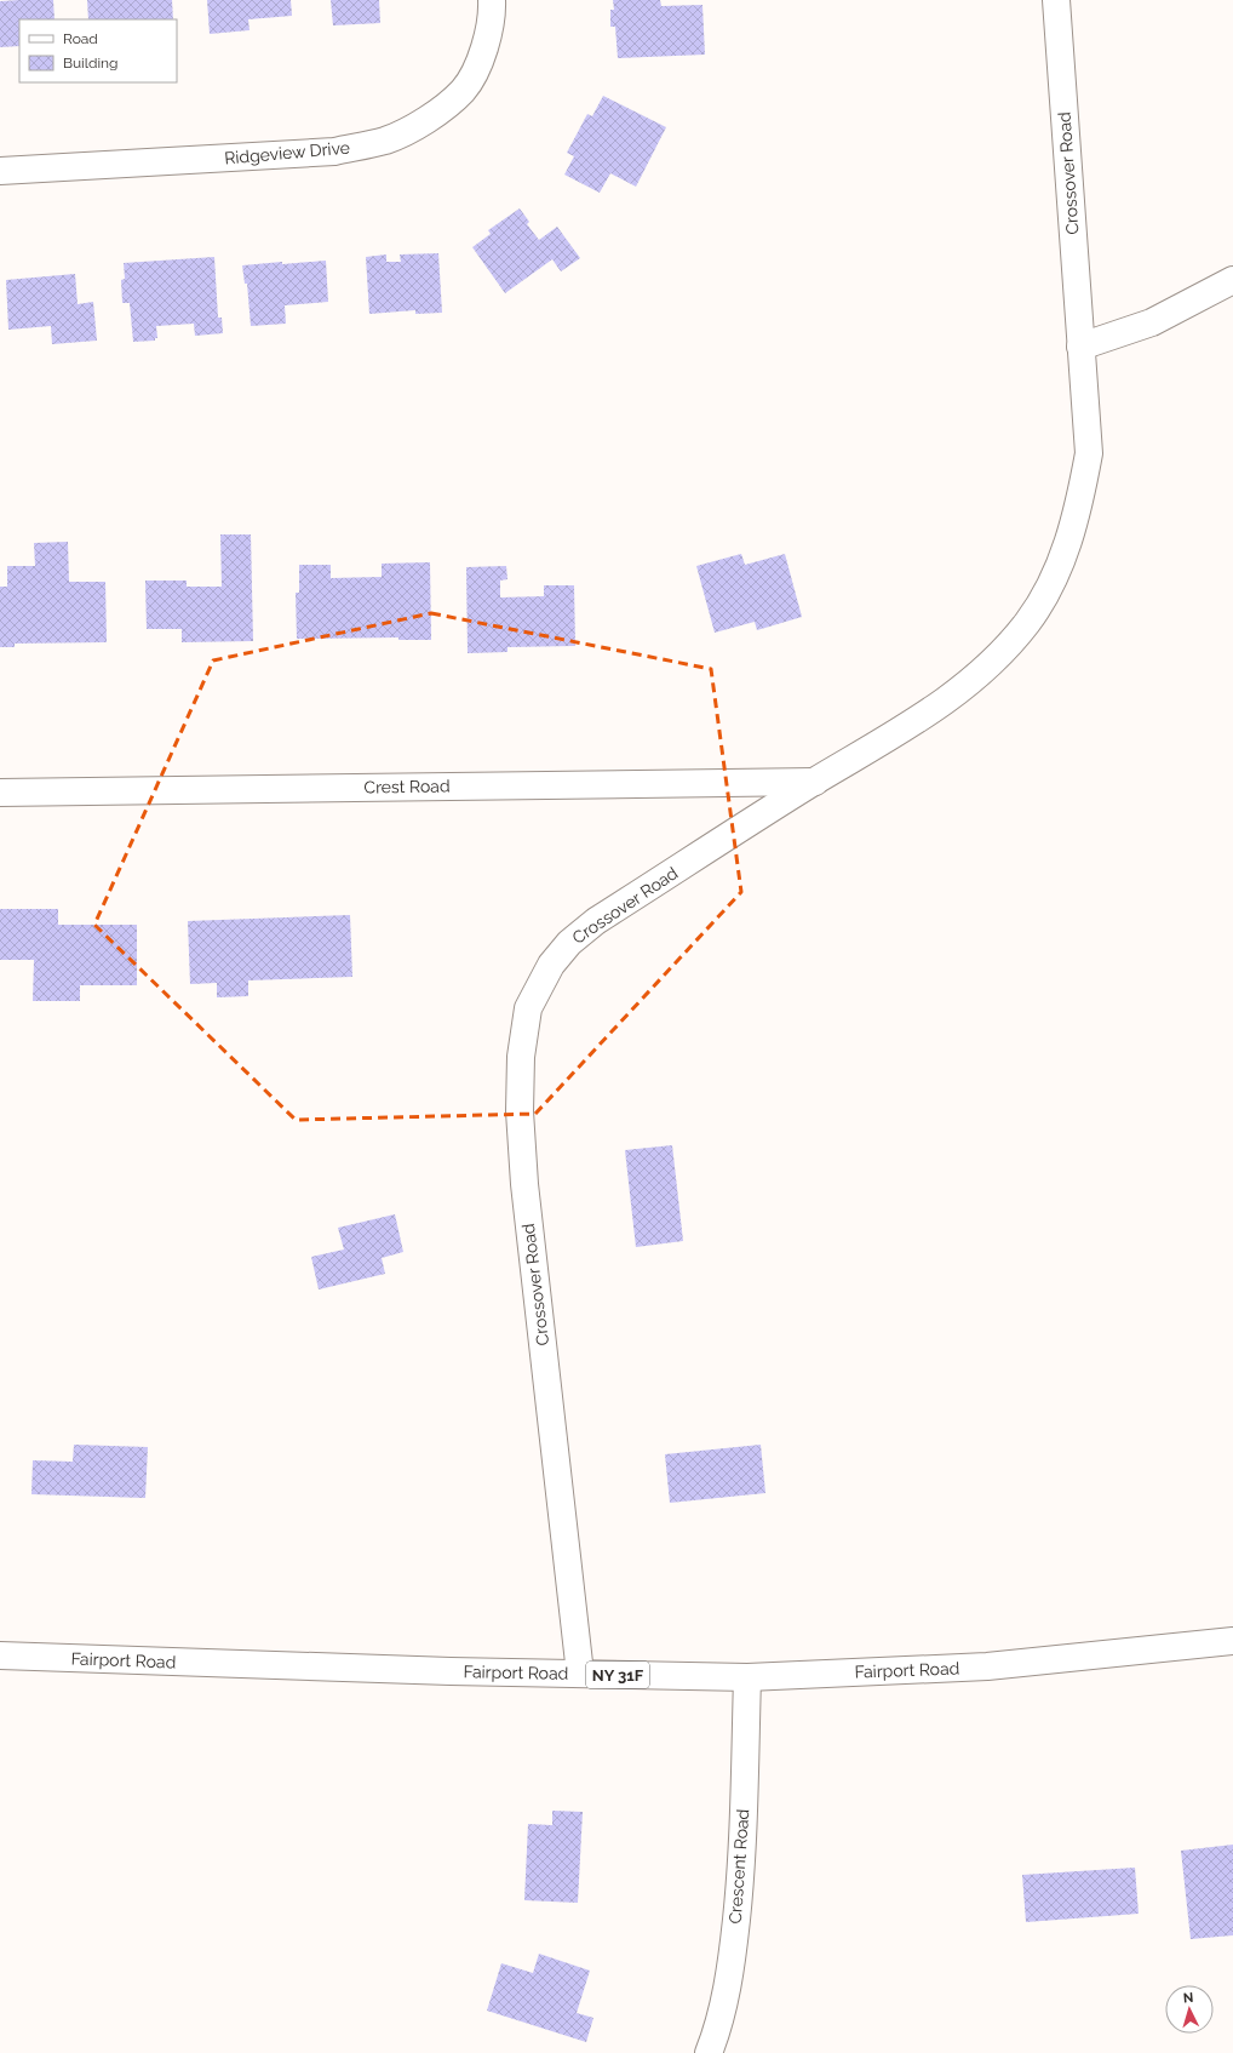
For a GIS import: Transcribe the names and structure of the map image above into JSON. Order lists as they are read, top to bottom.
{
  "streets": {
    "street": [
      "Ridgeview Drive",
      "Crossover Road",
      "Crest Road",
      "Fairport Road",
      "NY 31F",
      "Crescent Road"
    ]
  },
  "crossings": [
    ["Crossover Road", "Crest Road"],
    ["Crossover Road", "Fairport Road"],
    ["Fairport Road", "Crescent Road"]
  ],
  "legend": ["Road", "Building"],
  "north": "top"
}
